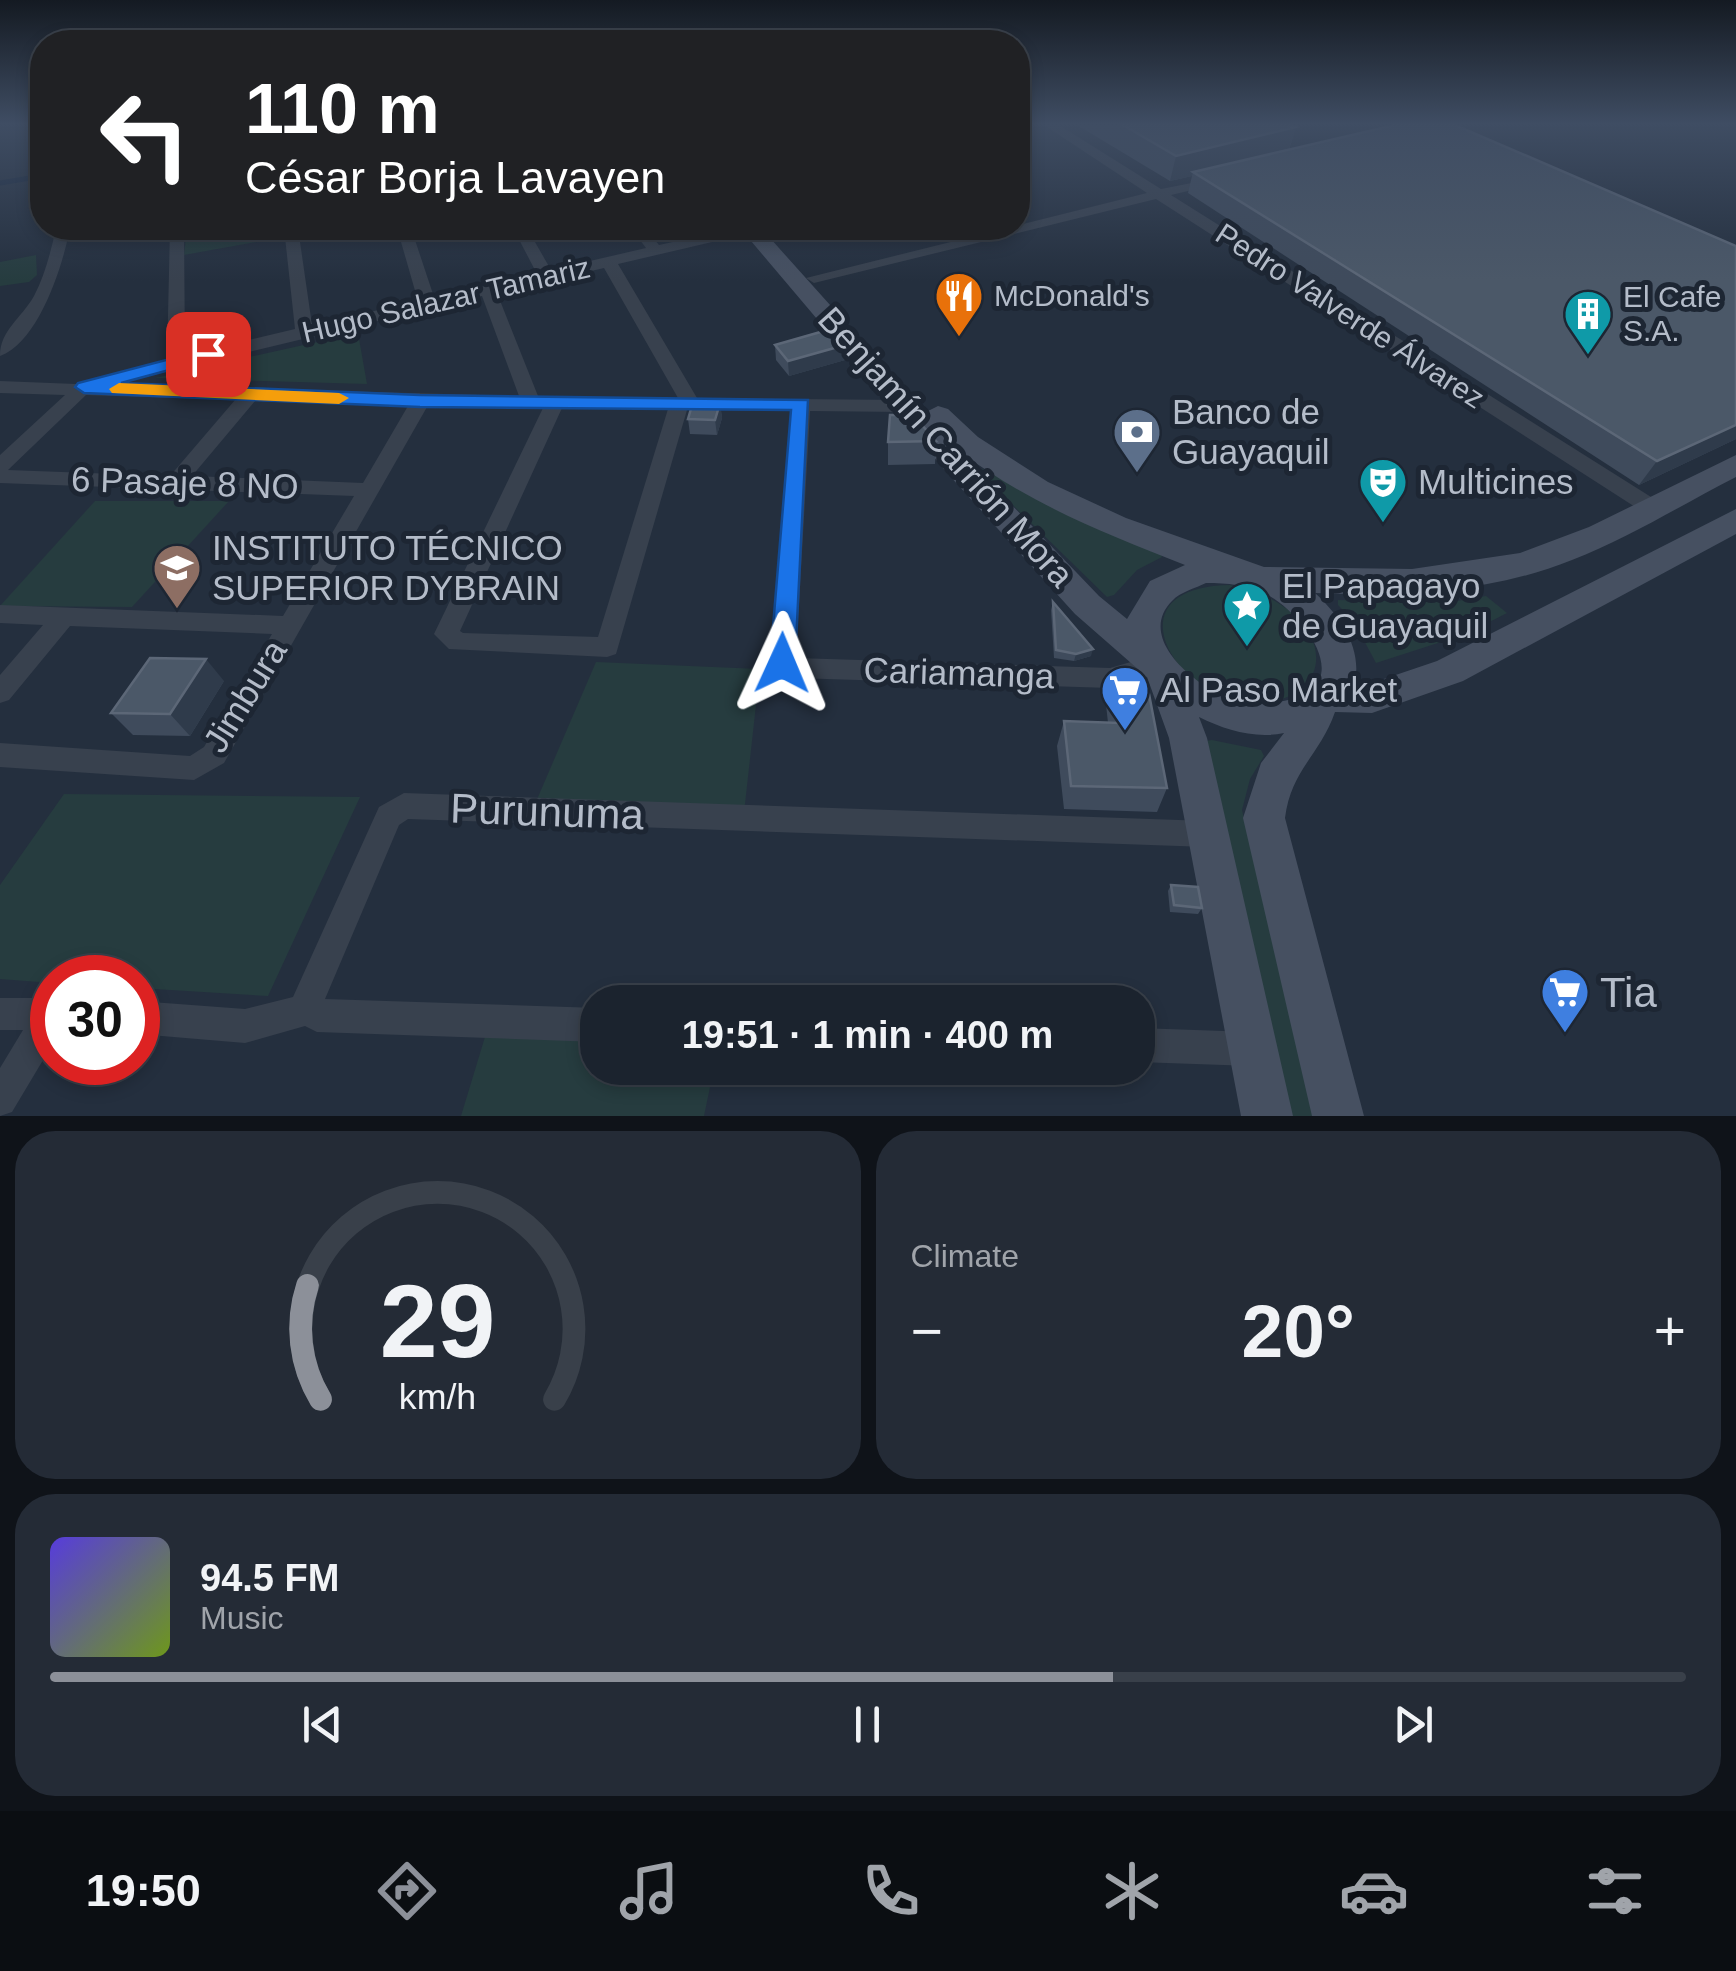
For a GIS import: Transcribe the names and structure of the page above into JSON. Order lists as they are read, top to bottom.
{
  "streets": {
    "main road": ["Benjamín Carrión Mora"],
    "street": [
      "Hugo Salazar Tamariz",
      "Pedro Valverde Álvarez",
      "6 Pasaje 8 NO",
      "Cariamanga",
      "Jimbura",
      "Purunuma"
    ]
  },
  "crossings": [
    ["Benjamín Carrión Mora", "Cariamanga"],
    ["Benjamín Carrión Mora", "Purunuma"],
    ["6 Pasaje 8 NO", "Jimbura"]
  ],
  "places": {
    "restaurant": ["McDonald's"],
    "building": ["El Cafe S.A."],
    "bank": ["Banco de Guayaquil"],
    "theatre": ["Multicines"],
    "school or university": ["INSTITUTO TÉCNICO SUPERIOR DYBRAIN"],
    "place": ["El Papagayo de Guayaquil"],
    "supermarket": ["Al Paso Market", "Tia"]
  },
  "page": {
    "turn": ["110 m", "César Borja Lavayen"],
    "limit": "30",
    "trip": "19:51 · 1 min · 400 m",
    "tile": "Climate",
    "heat": ["−", "20°", "+"],
    "song": ["94.5 FM", "Music"],
    "tabs": "19:50",
    "gauge": ["29", "km/h"]
  }
}
